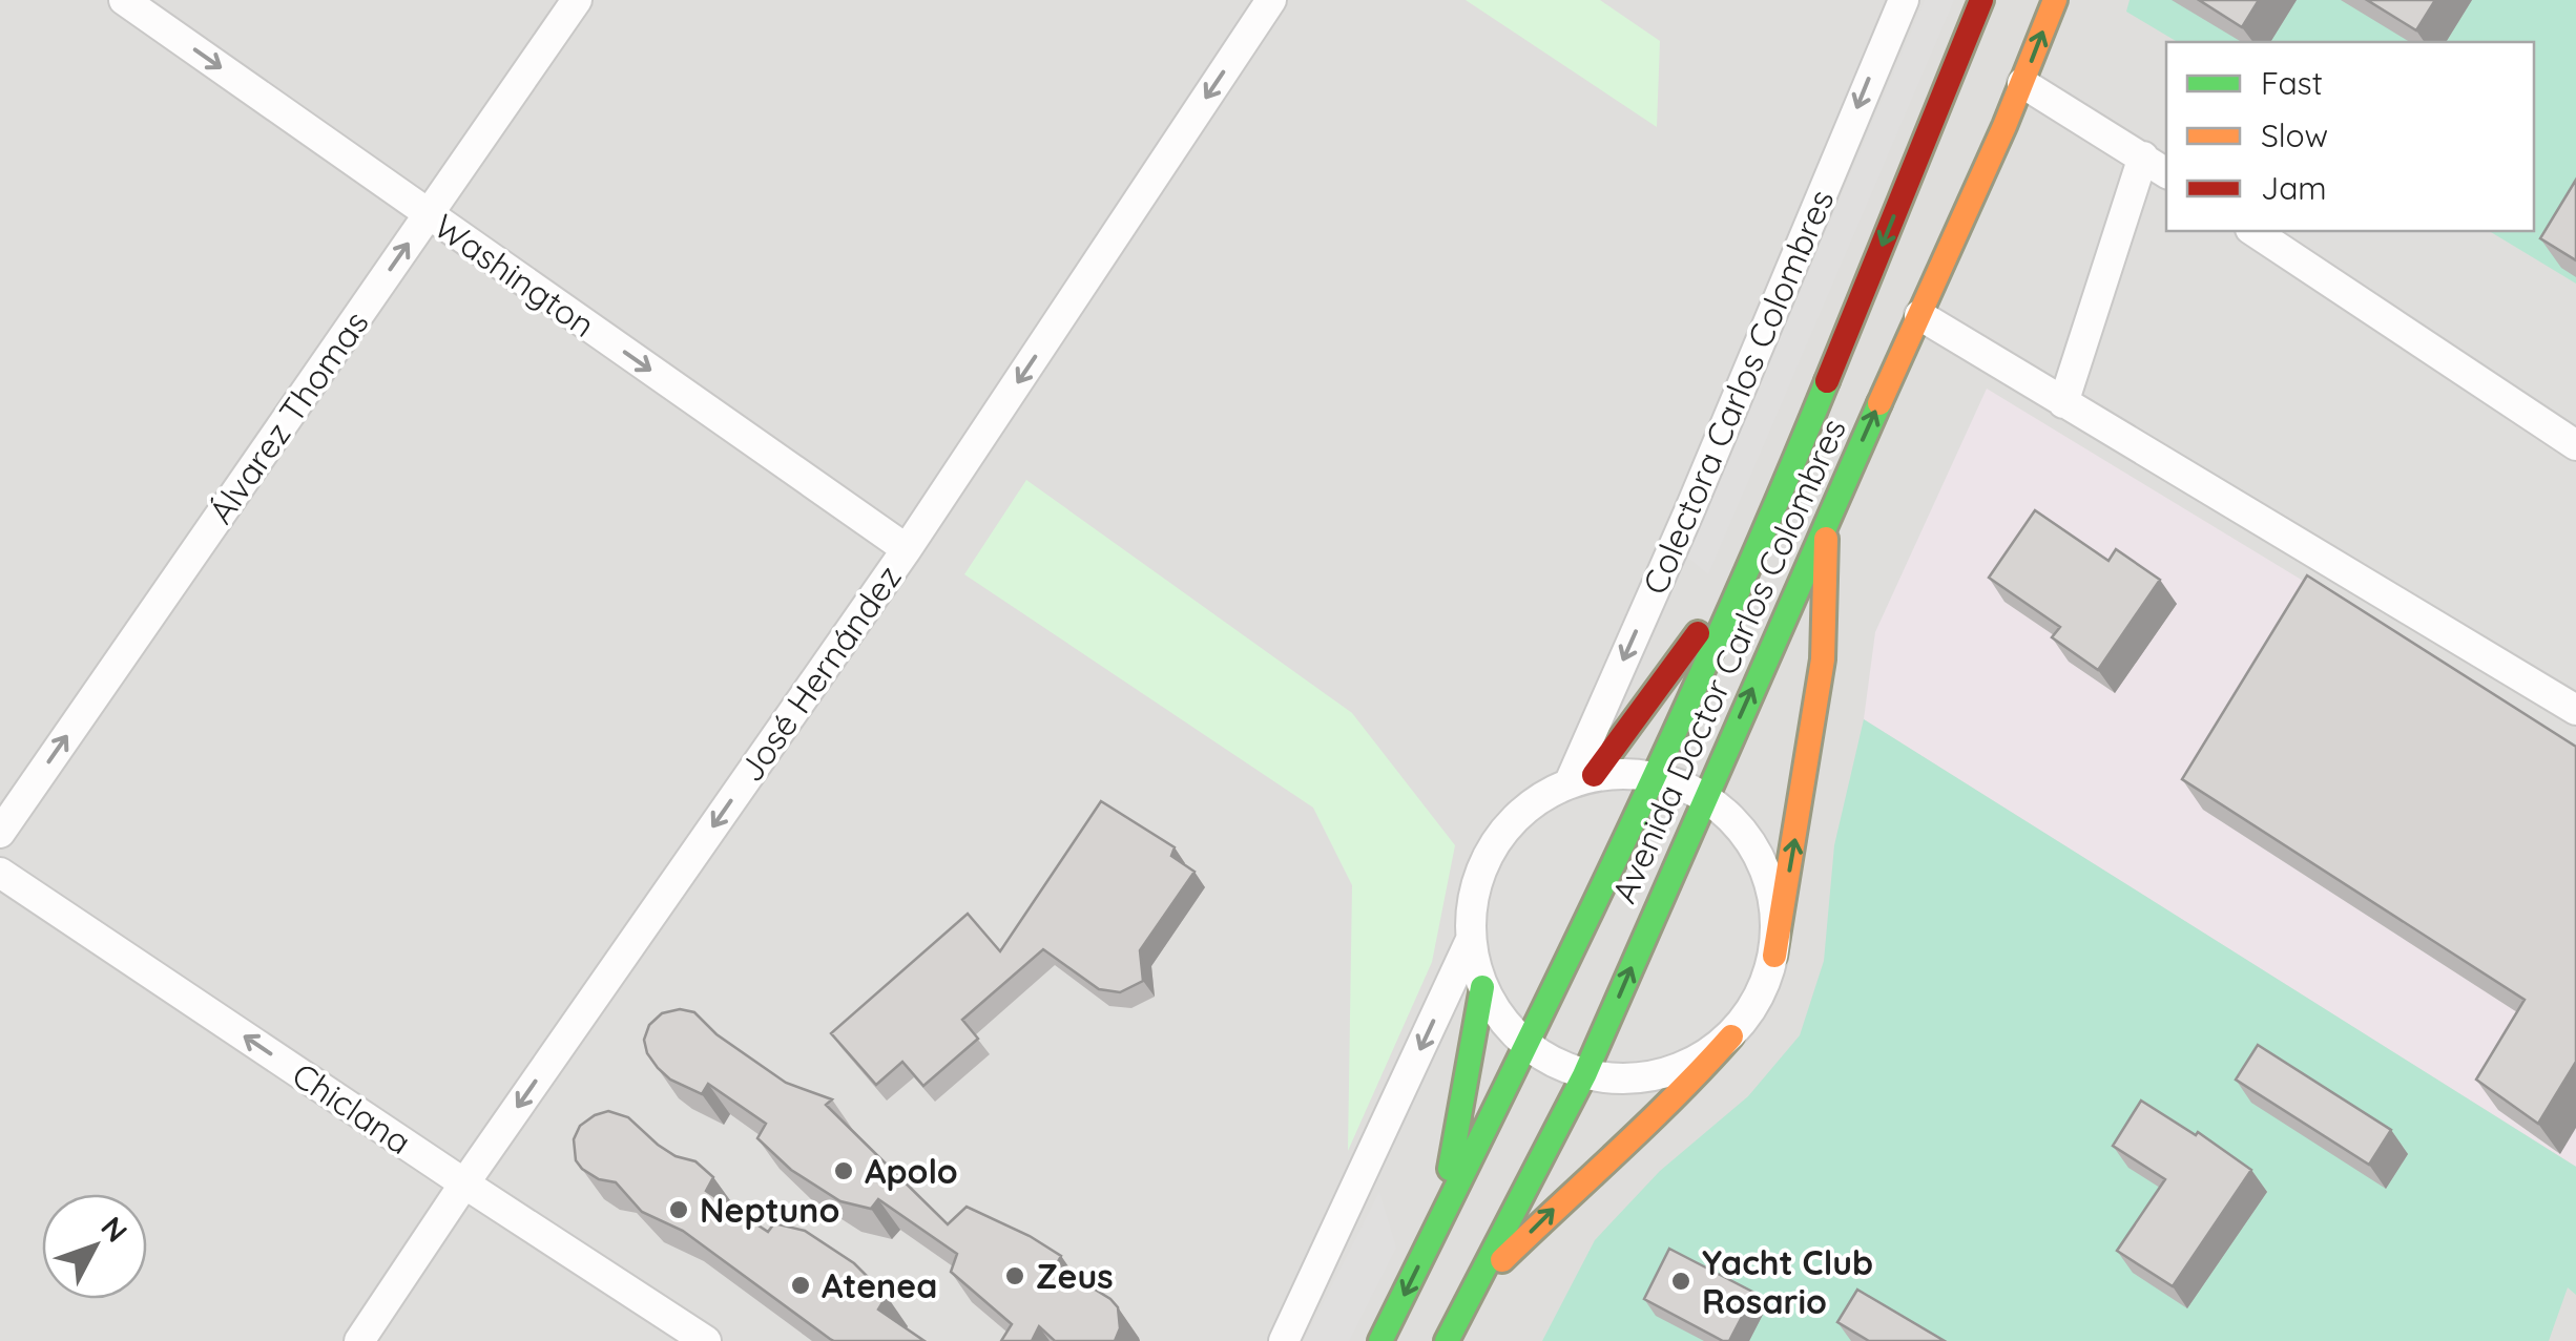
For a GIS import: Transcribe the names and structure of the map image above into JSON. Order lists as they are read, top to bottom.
{
  "streets": {
    "main road": ["Avenida Doctor Carlos Colombres"],
    "street": [
      "Washington",
      "Colectora Carlos Colombres",
      "Álvarez Thomas",
      "José Hernández",
      "Chiclana"
    ]
  },
  "crossings": [
    ["Washington", "Álvarez Thomas"],
    ["Washington", "José Hernández"],
    ["José Hernández", "Chiclana"]
  ],
  "one_way": [
    "Washington",
    "Colectora Carlos Colombres",
    "Álvarez Thomas",
    "José Hernández",
    "Chiclana"
  ],
  "places": [
    "Apolo",
    "Neptuno",
    "Zeus",
    "Yacht Club Rosario",
    "Atenea"
  ],
  "legend": ["Fast", "Slow", "Jam"],
  "north": "top right"
}
